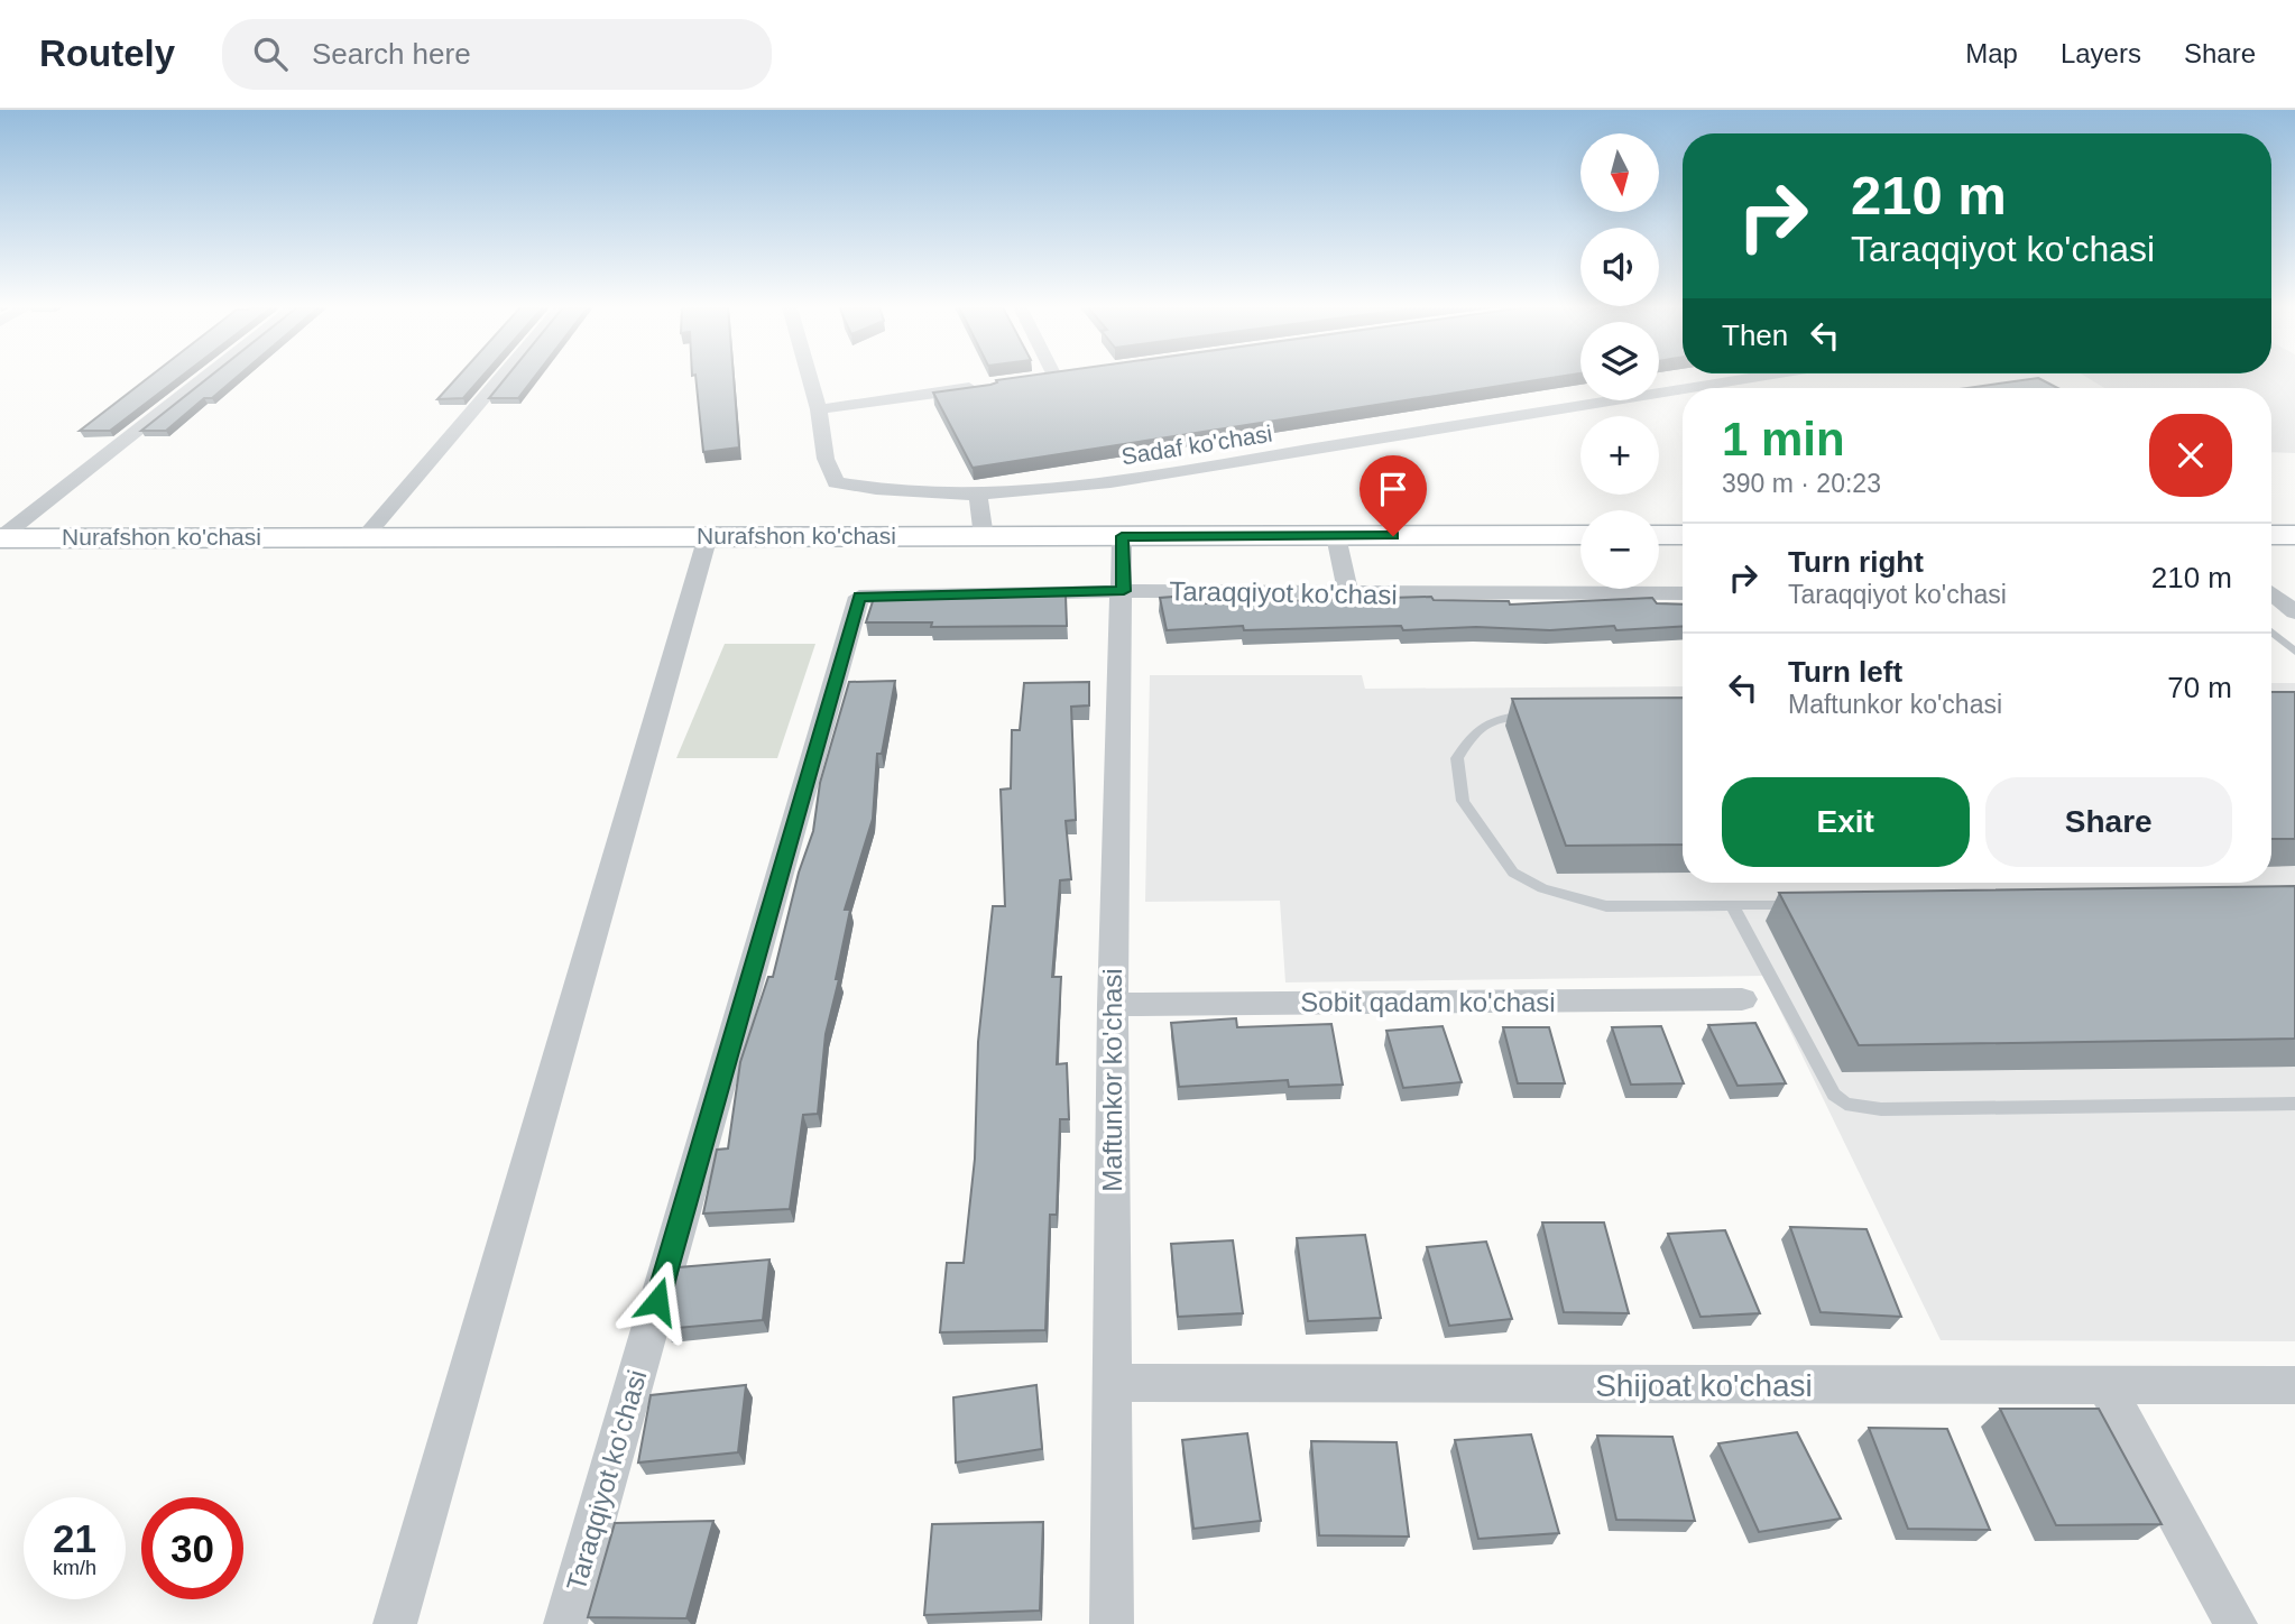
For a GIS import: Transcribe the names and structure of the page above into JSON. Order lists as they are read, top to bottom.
{
  "streets": {
    "street": [
      "Sadaf ko'chasi",
      "Nurafshon ko'chasi",
      "Taraqqiyot ko'chasi",
      "Sobit qadam ko'chasi",
      "Maftunkor ko'chasi",
      "Shijoat ko'chasi"
    ]
  },
  "crossings": [
    ["Nurafshon ko'chasi", "Maftunkor ko'chasi"],
    ["Taraqqiyot ko'chasi", "Maftunkor ko'chasi"],
    ["Sobit qadam ko'chasi", "Maftunkor ko'chasi"],
    ["Maftunkor ko'chasi", "Shijoat ko'chasi"]
  ],
  "north": "bottom",
  "page": {
    "header": "Routely",
    "search": "Search here",
    "nav": ["Map", "Layers", "Share"],
    "map_buttons": ["+", "−"],
    "turn": ["210 m", "Taraqqiyot ko'chasi"],
    "then": "Then",
    "heading": ["1 min", "390 m · 20:23"],
    "list": [
      {
        "name": "Turn right",
        "note": "Taraqqiyot ko'chasi",
        "value": "210 m"
      },
      {
        "name": "Turn left",
        "note": "Maftunkor ko'chasi",
        "value": "70 m"
      }
    ],
    "buttons": ["Exit", "Share"],
    "speed": "21 km/h",
    "limit": "30"
  }
}
